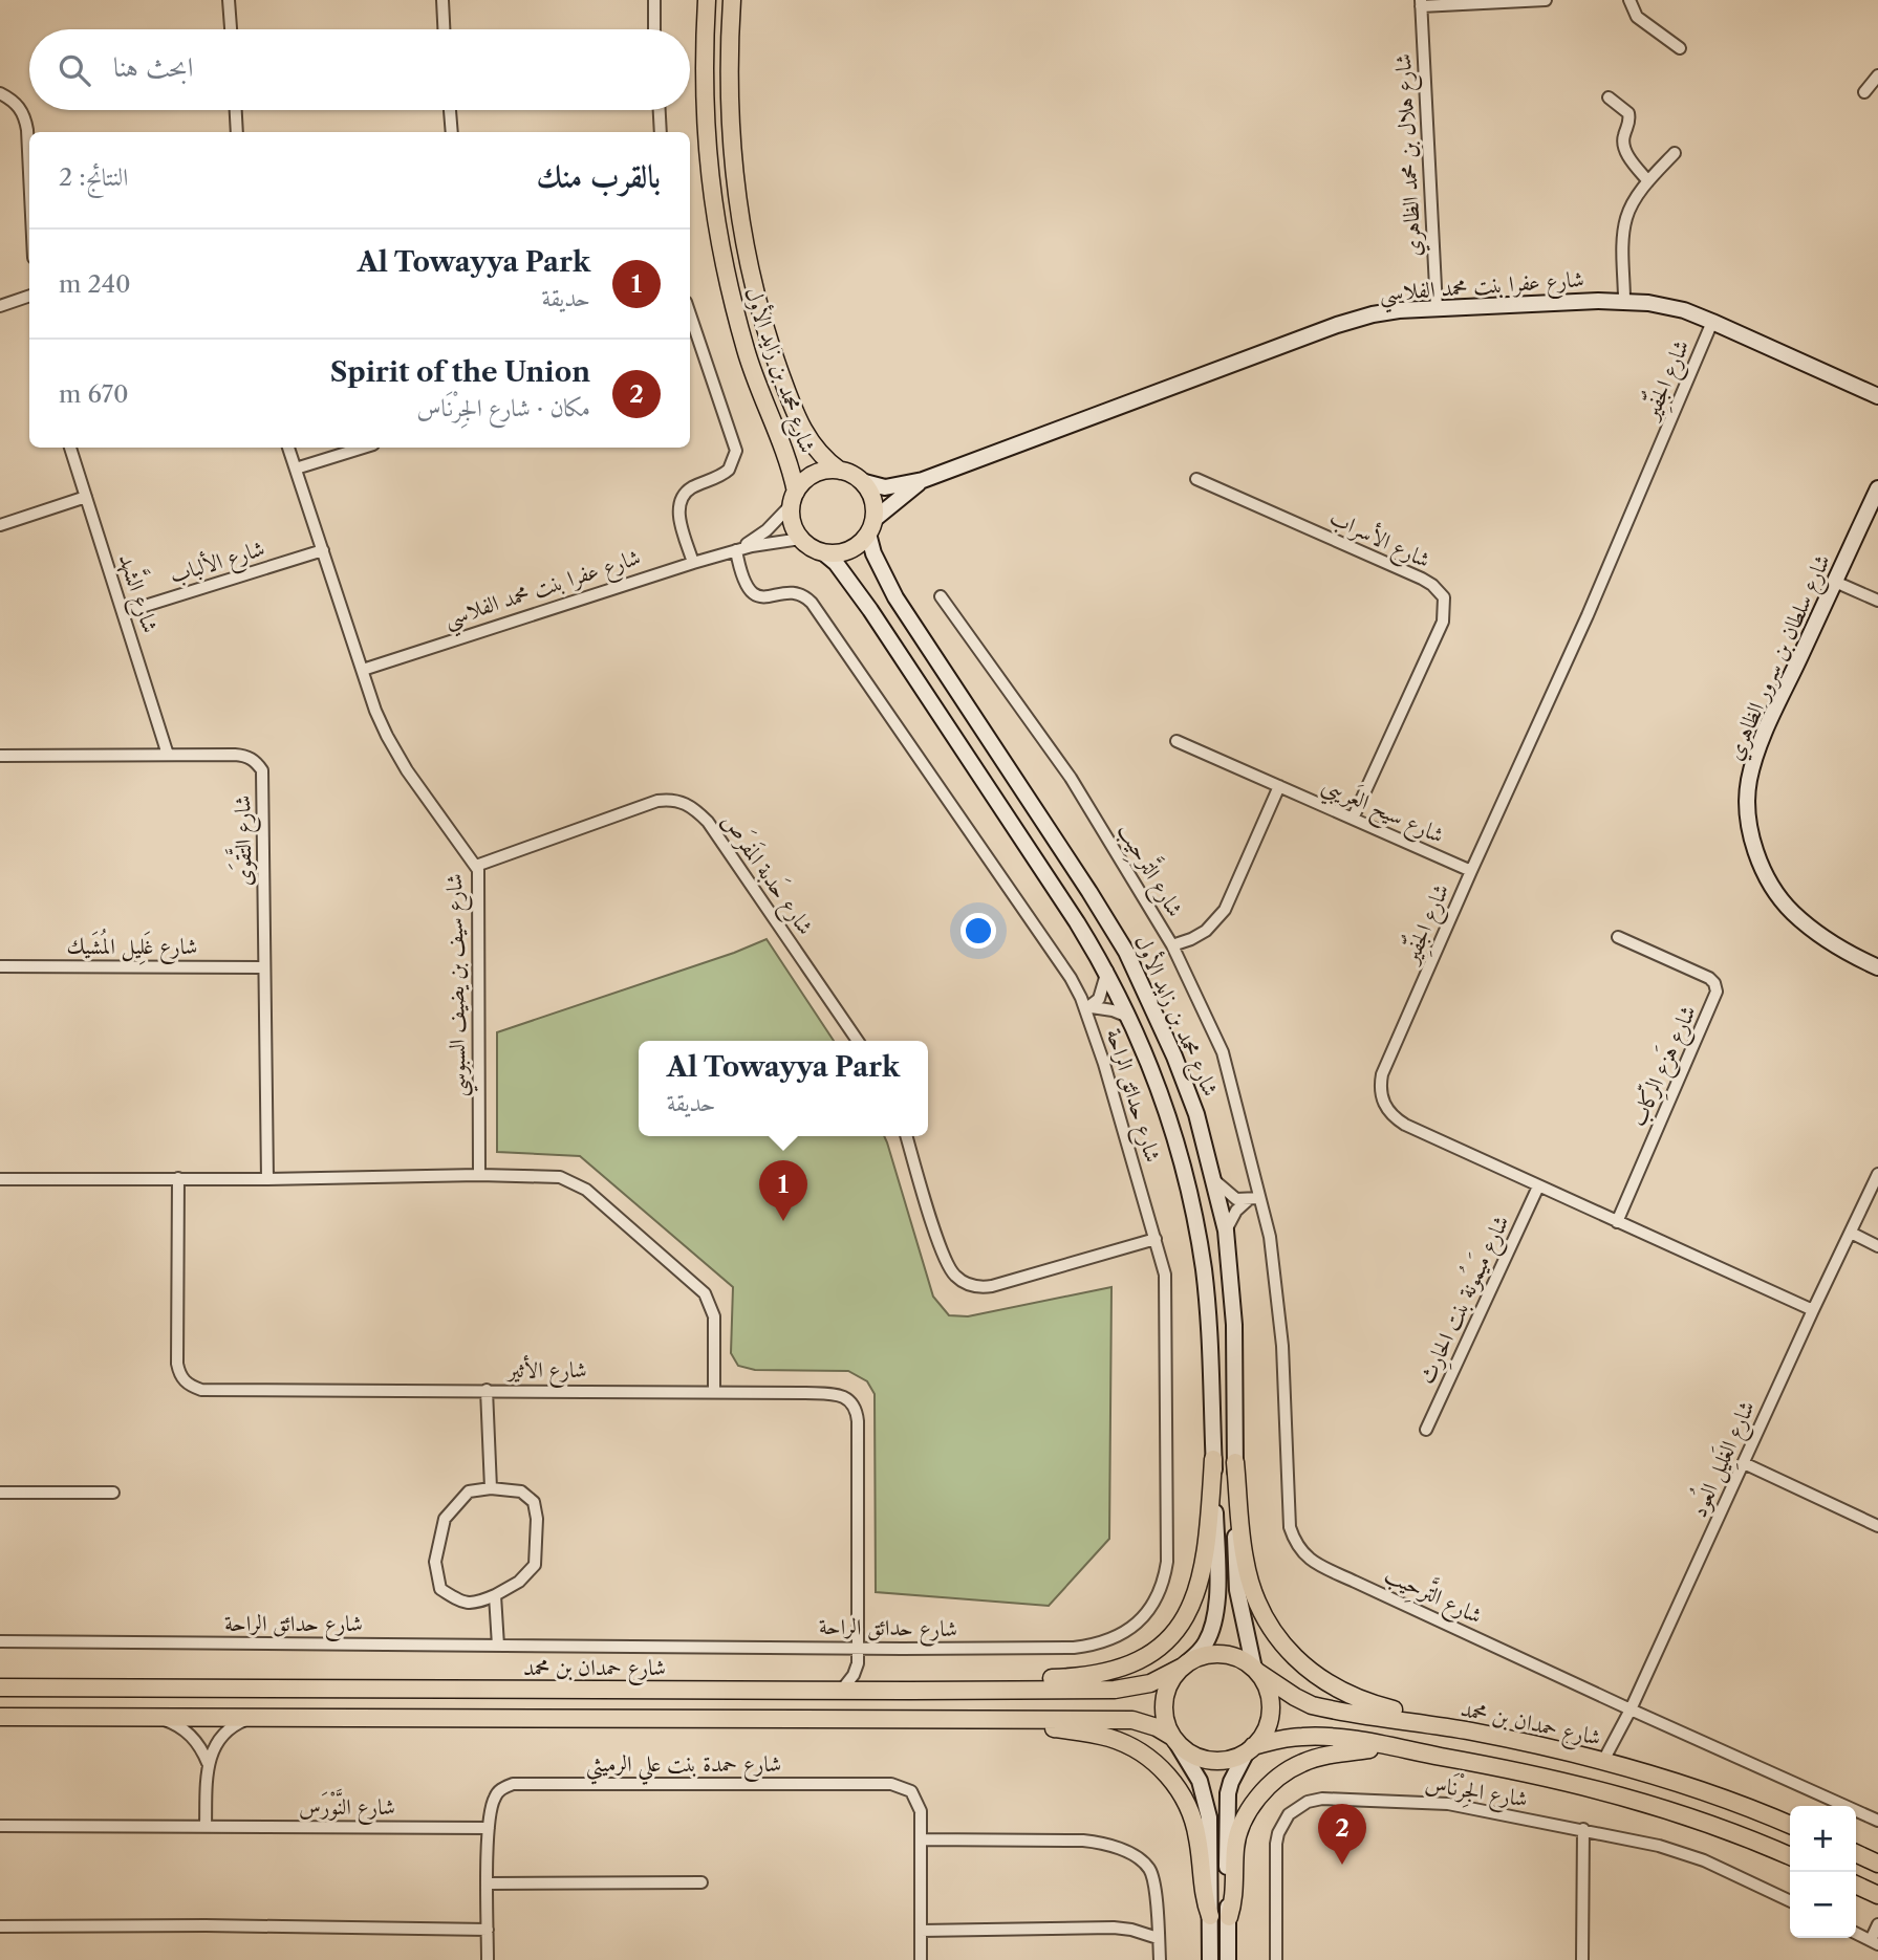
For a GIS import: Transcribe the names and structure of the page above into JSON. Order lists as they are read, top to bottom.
{
  "streets": {
    "main road": [
      "شارع عفرا بنت محمد الفلاسي",
      "شارع محمد بن زايد الأول",
      "شارع سلطان بن سرور الظاهري",
      "شارع حمدان بن محمد"
    ],
    "street": [
      "شارع هلال بن محمد الظاهري",
      "شارع الجُفِّير",
      "شارع الأسراب",
      "شارع الألباب",
      "شارع الشَّهد",
      "شارع سيح العَريبي",
      "شارع التَّقوَى",
      "شارع التَّرحِيب",
      "شارع حَدبة المَفرَص",
      "شارع غَلِيل المُشَيك",
      "شارع سيف بن يضيف السبوسي",
      "شارع هَزع الرِّكاب",
      "شارع حدائق الراحة",
      "شارع مَيمُونة بنت الحارِث",
      "شارع الأثير",
      "شارع الغَلِيل العُود",
      "شارع حمدة بنت علي الرميثي",
      "شارع الجِرْنَاس",
      "شارع النَّوْرَس"
    ]
  },
  "crossings": [
    ["شارع هلال بن محمد الظاهري", "شارع عفرا بنت محمد الفلاسي"],
    ["شارع عفرا بنت محمد الفلاسي", "شارع محمد بن زايد الأول"],
    ["شارع عفرا بنت محمد الفلاسي", "شارع الجُفِّير"],
    ["شارع عفرا بنت محمد الفلاسي", "شارع سيف بن يضيف السبوسي"],
    ["شارع عفرا بنت محمد الفلاسي", "شارع حدائق الراحة"],
    ["شارع محمد بن زايد الأول", "شارع حدائق الراحة"],
    ["شارع محمد بن زايد الأول", "شارع حمدان بن محمد"],
    ["شارع الجُفِّير", "شارع سيح العَريبي"],
    ["شارع الجُفِّير", "شارع هَزع الرِّكاب"],
    ["شارع الجُفِّير", "شارع مَيمُونة بنت الحارِث"],
    ["شارع الجُفِّير", "شارع الغَلِيل العُود"],
    ["شارع الأسراب", "شارع سيح العَريبي"],
    ["شارع الألباب", "شارع الشَّهد"],
    ["شارع الألباب", "شارع سيف بن يضيف السبوسي"],
    ["شارع الشَّهد", "شارع التَّقوَى"],
    ["شارع التَّقوَى", "شارع غَلِيل المُشَيك"],
    ["شارع التَّرحِيب", "شارع الغَلِيل العُود"],
    ["شارع حَدبة المَفرَص", "شارع سيف بن يضيف السبوسي"],
    ["شارع حدائق الراحة", "شارع الأثير"],
    ["شارع الغَلِيل العُود", "شارع حمدان بن محمد"],
    ["شارع حمدة بنت علي الرميثي", "شارع النَّوْرَس"]
  ],
  "page": {
    "search": "ابحث هنا",
    "heading": ["بالقرب منك", "النتائج: 2"],
    "list": [
      {
        "mark": "1",
        "name": "Al Towayya Park",
        "note": "حديقة",
        "value": "240 m"
      },
      {
        "mark": "2",
        "name": "Spirit of the Union",
        "note": "مكان · شارع الجِرْنَاس",
        "value": "670 m"
      }
    ],
    "popup": ["Al Towayya Park", "حديقة"],
    "pins": ["1", "2"],
    "map_buttons": ["+", "−"]
  }
}
